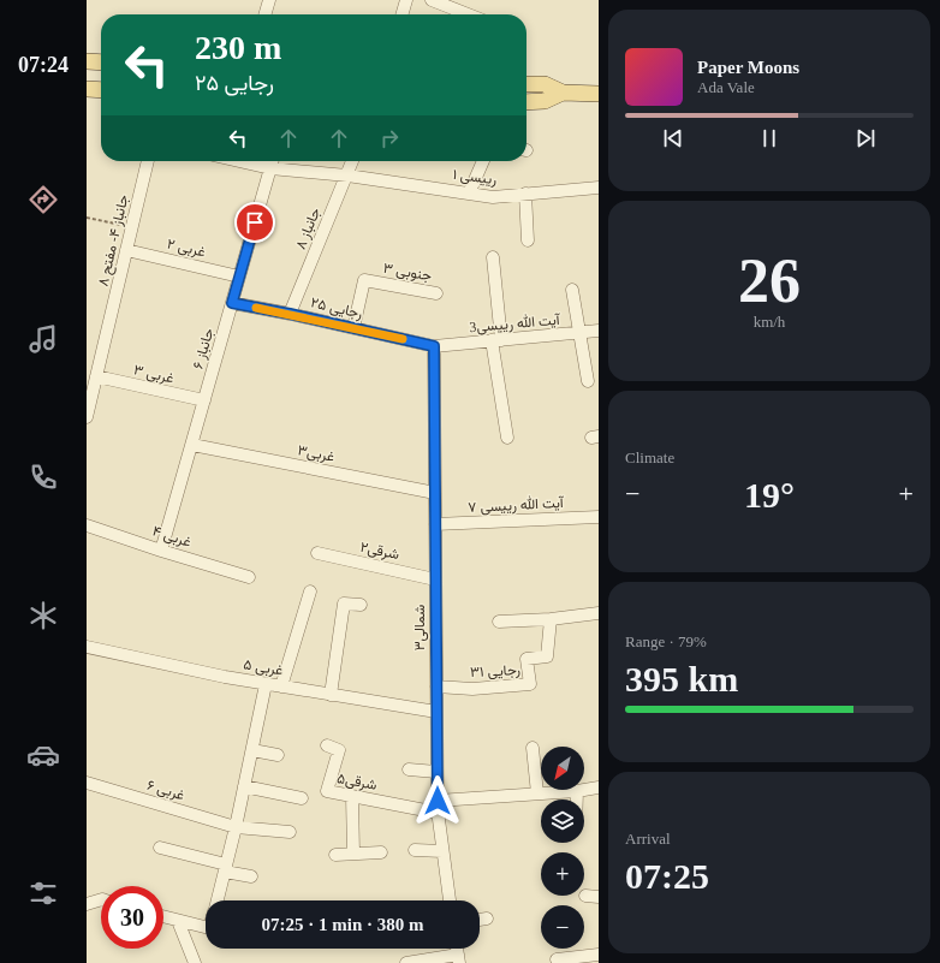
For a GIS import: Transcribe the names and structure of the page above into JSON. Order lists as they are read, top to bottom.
{
  "streets": {
    "street": [
      "رییسی ۱",
      "جانباز ۸",
      "جانباز ۴- مفتح ۸",
      "غربی ۲",
      "جنوبی ۳",
      "رجایی ۲۵",
      "آیت الله رییسی3",
      "جانباز ۶",
      "غربی ۳",
      "غربی۳",
      "آیت الله رییسی ۷",
      "غربی ۴",
      "شرقی۲",
      "شمالی۳",
      "غربی ۵",
      "رجایی ۳۱",
      "شرقی۵",
      "غربی ۶"
    ]
  },
  "crossings": [
    ["رییسی ۱", "جانباز ۸"],
    ["رییسی ۱", "جانباز ۶"],
    ["جانباز ۸", "رجایی ۲۵"],
    ["جانباز ۴- مفتح ۸", "غربی ۲"],
    ["جانباز ۴- مفتح ۸", "غربی ۳"],
    ["غربی ۲", "جانباز ۶"],
    ["جنوبی ۳", "رجایی ۲۵"],
    ["رجایی ۲۵", "آیت الله رییسی3"],
    ["رجایی ۲۵", "جانباز ۶"],
    ["رجایی ۲۵", "شمالی۳"],
    ["آیت الله رییسی3", "شمالی۳"],
    ["جانباز ۶", "غربی ۳"],
    ["جانباز ۶", "غربی۳"],
    ["جانباز ۶", "غربی ۴"],
    ["غربی۳", "شمالی۳"],
    ["آیت الله رییسی ۷", "شمالی۳"],
    ["شرقی۲", "شمالی۳"],
    ["شمالی۳", "غربی ۵"],
    ["شمالی۳", "رجایی ۳۱"],
    ["شمالی۳", "شرقی۵"]
  ],
  "north": "bottom left",
  "page": {
    "tabs": "07:24",
    "turn": ["230 m", "رجایی ۲۵"],
    "song": ["Paper Moons", "Ada Vale"],
    "tile": [
      ["26", "km/h"],
      "Climate",
      ["Range · 79%", "395 km"],
      ["Arrival", "07:25"]
    ],
    "heat": ["−", "19°", "+"],
    "map_buttons": ["+", "−"],
    "limit": "30",
    "trip": "07:25 · 1 min · 380 m"
  }
}
